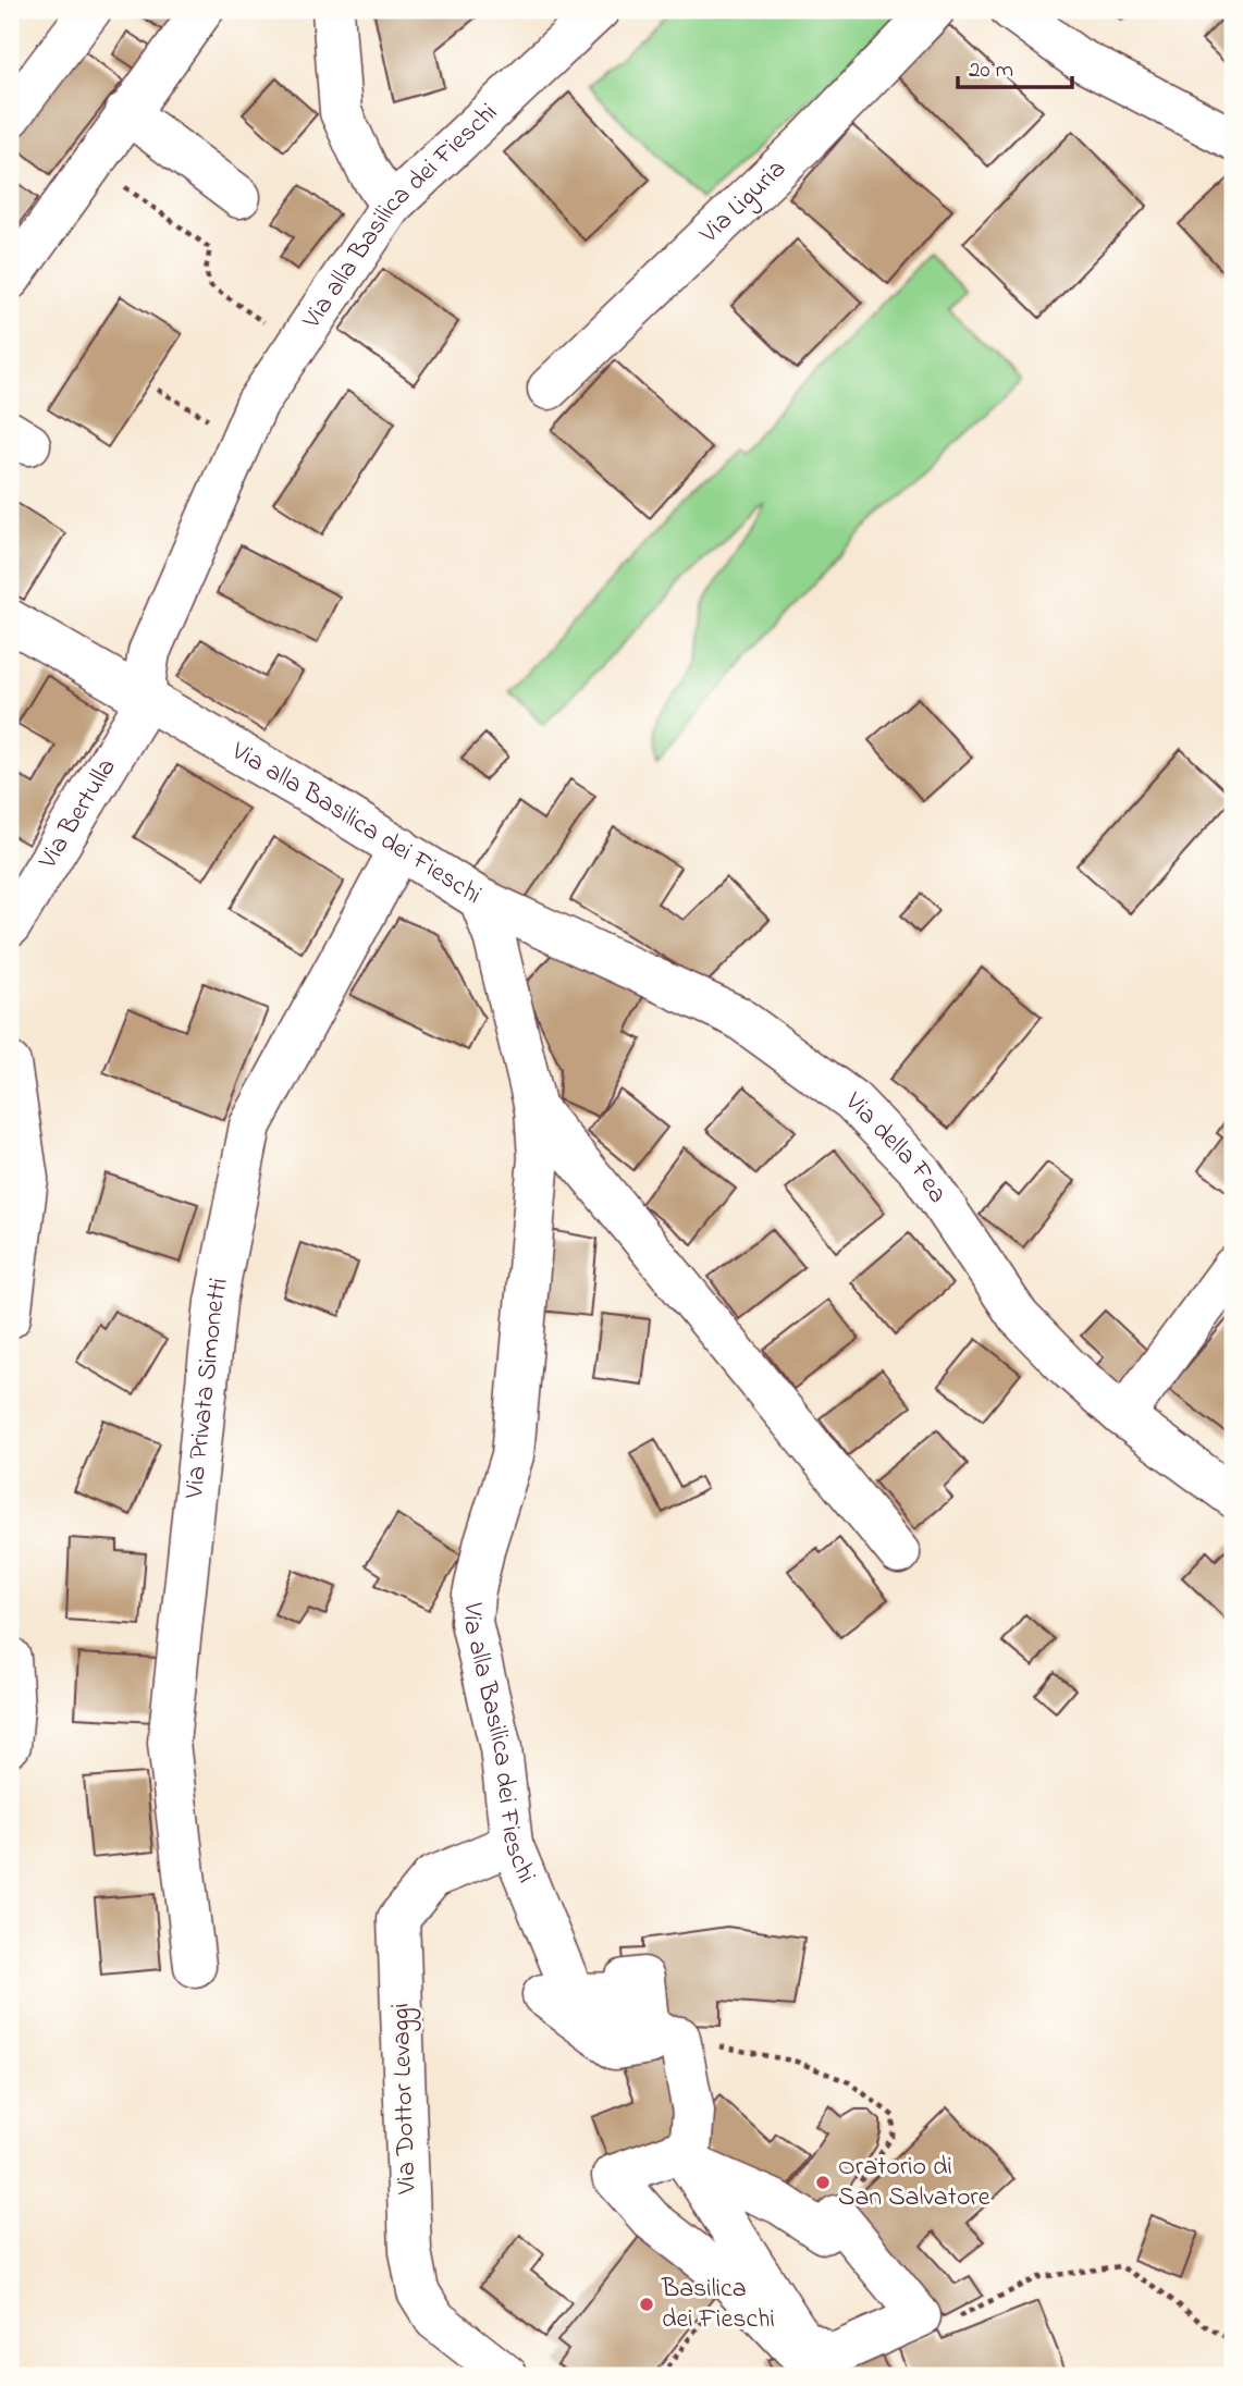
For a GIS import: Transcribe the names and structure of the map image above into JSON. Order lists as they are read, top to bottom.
{
  "streets": {
    "street": [
      "Via Liguria",
      "Via alla Basilica dei Fieschi",
      "Via Bertulla",
      "Via della Fea",
      "Via Privata Simonetti",
      "Via Dottor Levaggi"
    ]
  },
  "crossings": [
    ["Via alla Basilica dei Fieschi", "Via Bertulla"],
    ["Via alla Basilica dei Fieschi", "Via della Fea"],
    ["Via alla Basilica dei Fieschi", "Via Privata Simonetti"],
    ["Via alla Basilica dei Fieschi", "Via Dottor Levaggi"]
  ],
  "places": ["Oratorio di San Salvatore", "Basilica dei Fieschi"],
  "scale_bar": "20 m"
}
